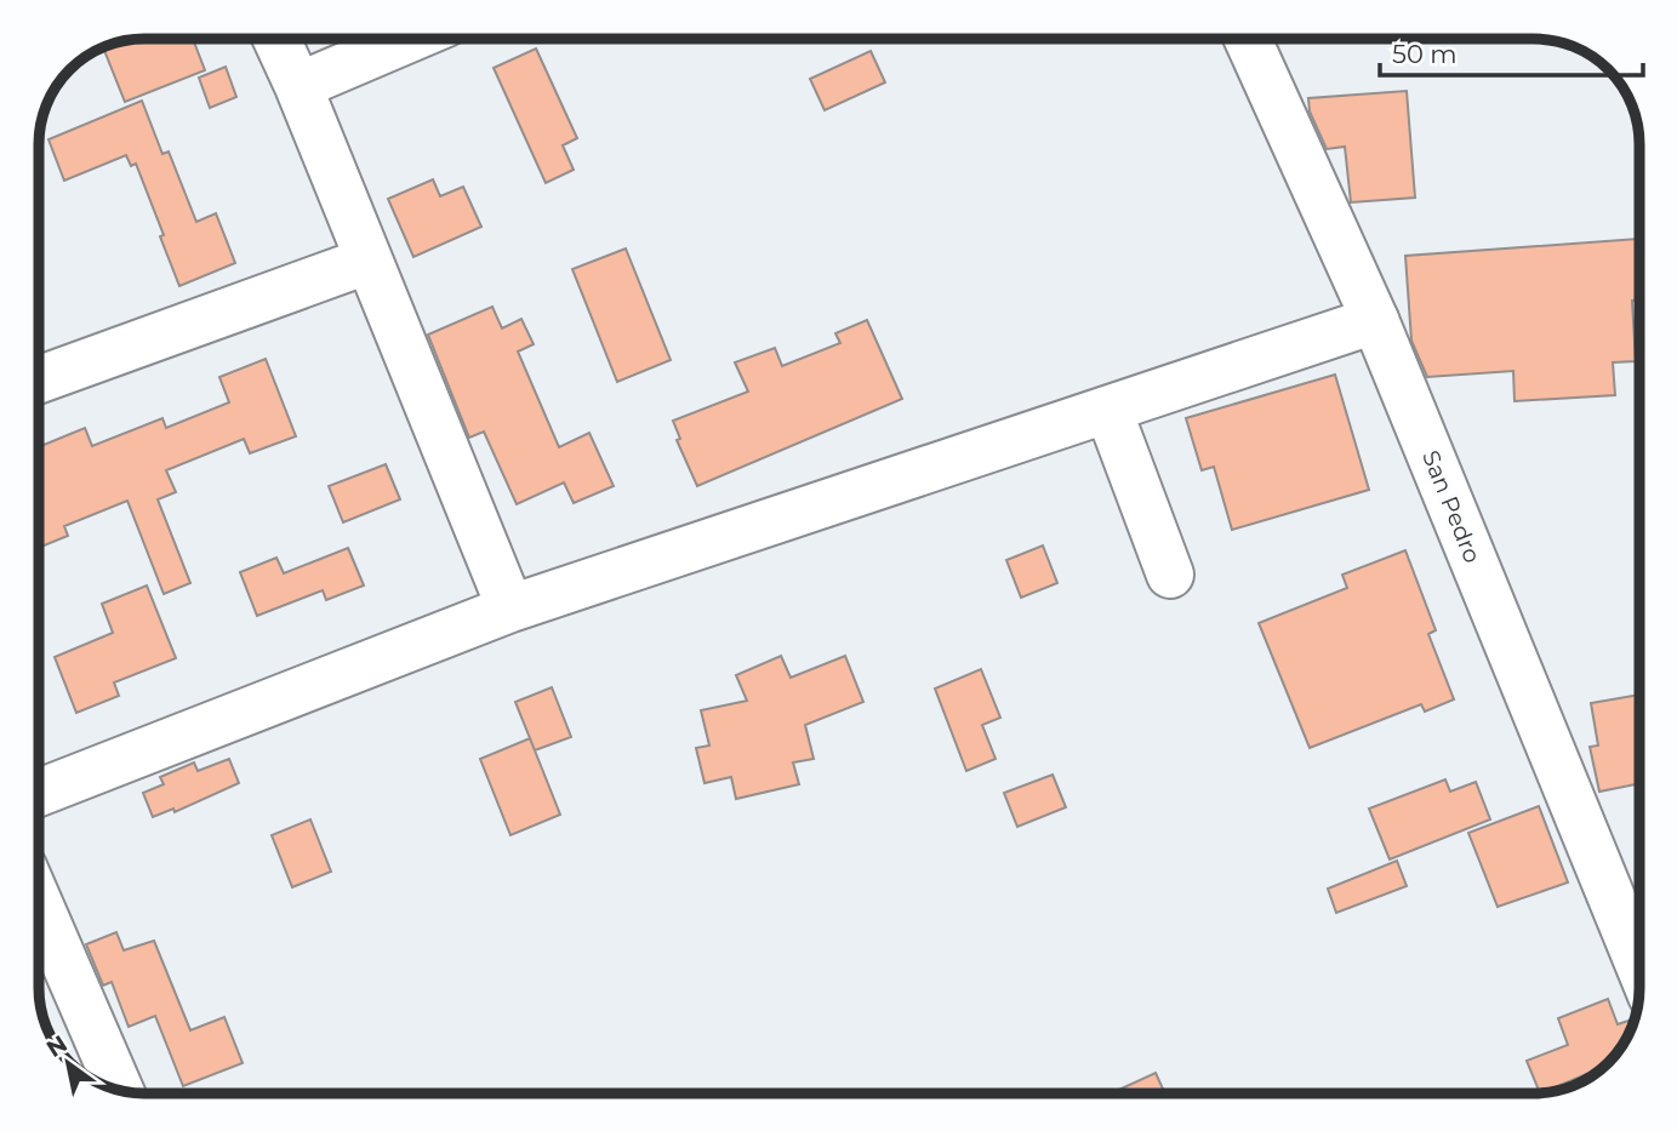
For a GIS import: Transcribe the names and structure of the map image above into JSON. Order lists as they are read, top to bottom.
{
  "streets": {
    "street": ["San Pedro"]
  },
  "scale_bar": "50 m",
  "north": "top left"
}
